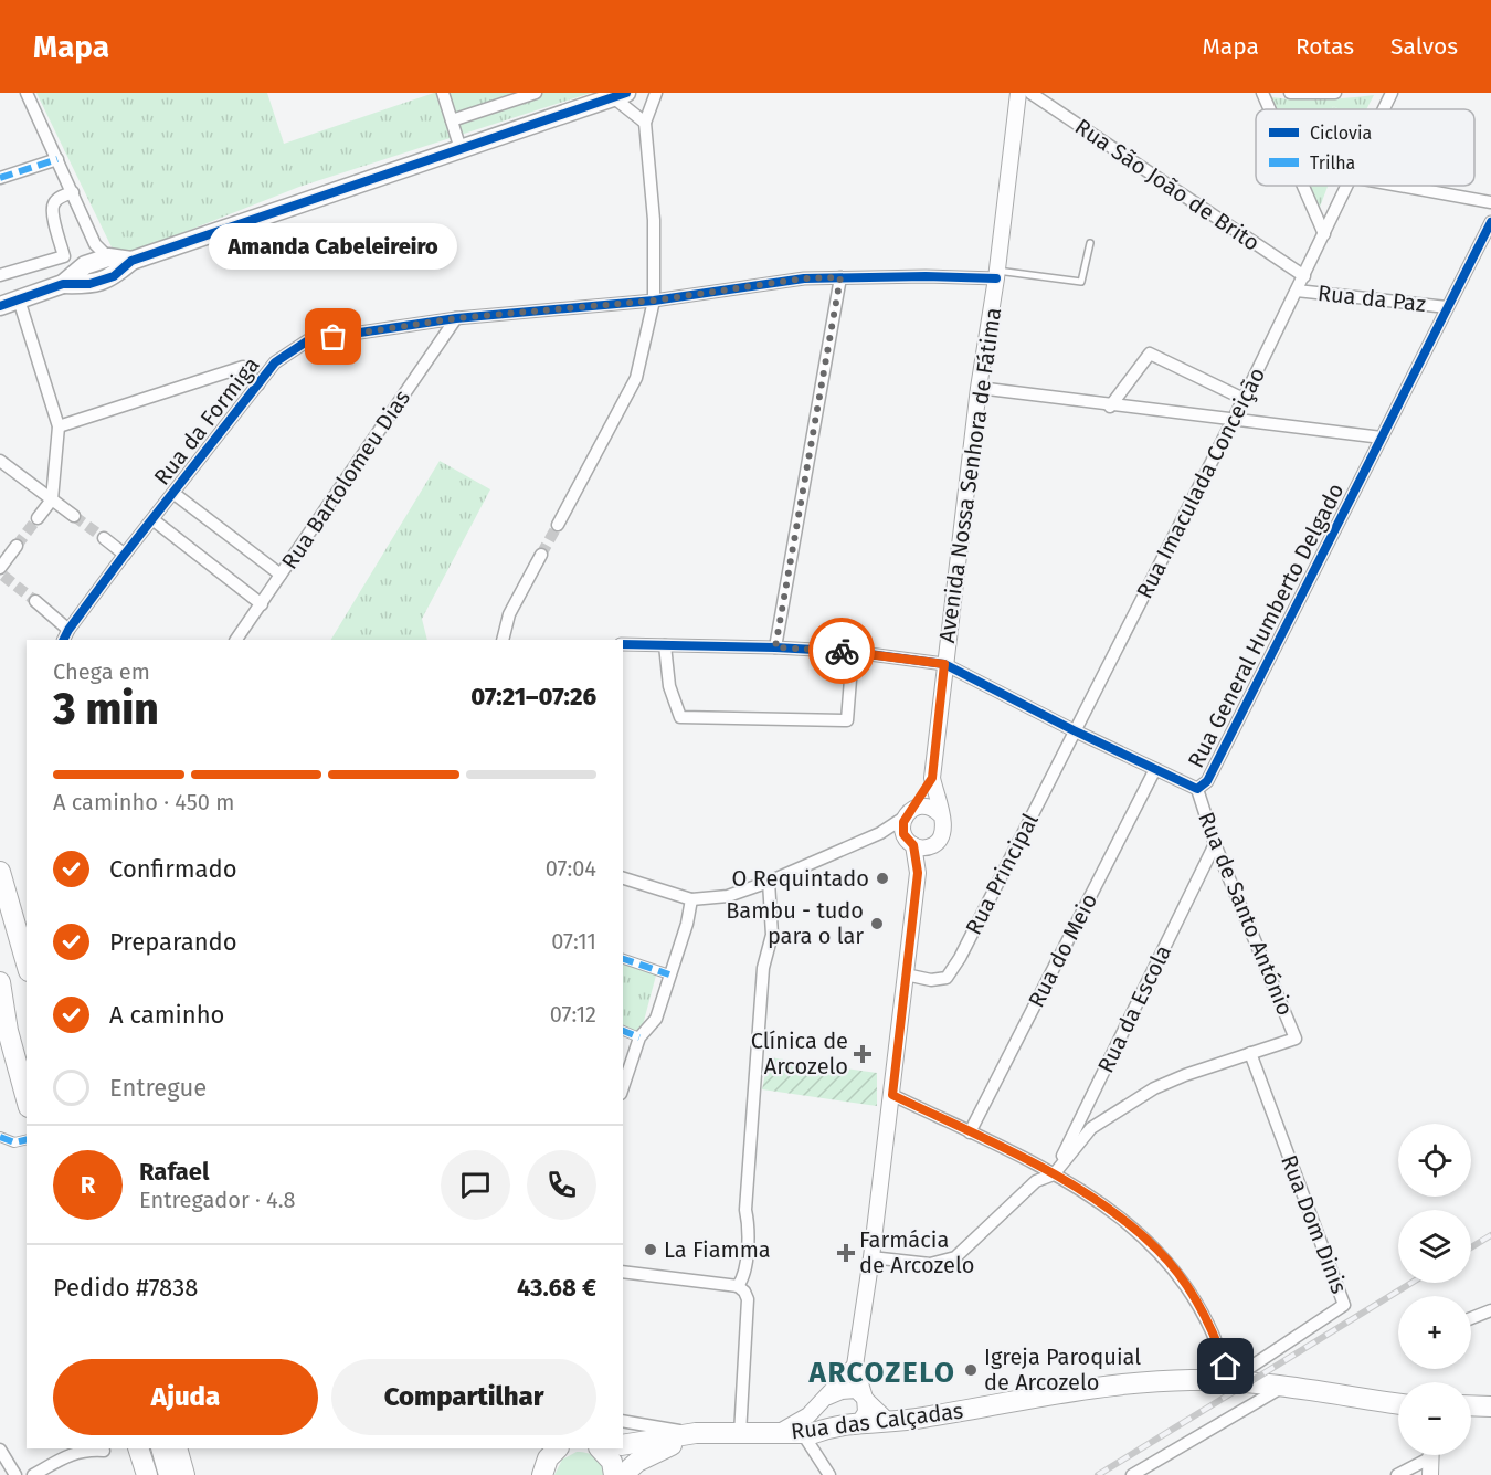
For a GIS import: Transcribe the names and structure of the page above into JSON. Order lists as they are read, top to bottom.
{
  "streets": {
    "main road": ["Rua das Calçadas"],
    "street": [
      "Rua São João de Brito",
      "Rua da Paz",
      "Rua da Formiga",
      "Avenida Nossa Senhora de Fátima",
      "Rua Bartolomeu Dias",
      "Rua Imaculada Conceição",
      "Rua General Humberto Delgado",
      "Rua Principal",
      "Rua de Santo António",
      "Rua do Meio",
      "Rua da Escola",
      "Rua Dom Dinis"
    ]
  },
  "crossings": [
    ["Rua São João de Brito", "Rua Imaculada Conceição"],
    ["Rua da Paz", "Rua Imaculada Conceição"],
    ["Rua da Paz", "Rua General Humberto Delgado"],
    ["Rua da Formiga", "Avenida Nossa Senhora de Fátima"],
    ["Rua da Formiga", "Rua Bartolomeu Dias"],
    ["Avenida Nossa Senhora de Fátima", "Rua General Humberto Delgado"],
    ["Rua Imaculada Conceição", "Rua General Humberto Delgado"],
    ["Rua Imaculada Conceição", "Rua Principal"],
    ["Rua General Humberto Delgado", "Rua Principal"],
    ["Rua General Humberto Delgado", "Rua de Santo António"],
    ["Rua General Humberto Delgado", "Rua do Meio"],
    ["Rua de Santo António", "Rua da Escola"],
    ["Rua de Santo António", "Rua Dom Dinis"],
    ["Rua Dom Dinis", "Rua das Calçadas"]
  ],
  "districts": ["ARCOZELO"],
  "places": {
    "other": [
      "Amanda Cabeleireiro",
      "O Requintado",
      "Bambu - tudo para o lar",
      "La Fiamma",
      "Igreja Paroquial de Arcozelo"
    ],
    "health": ["Clínica de Arcozelo", "Farmácia de Arcozelo"]
  },
  "legend": ["Ciclovia", "Trilha"],
  "page": {
    "header": "Mapa",
    "nav": ["Mapa", "Rotas", "Salvos"],
    "bubble": "Amanda Cabeleireiro",
    "heading": ["3 min", "Chega em", "07:21–07:26"],
    "panel": [
      "Rafael",
      "Entregador · 4.8",
      "Pedido #7838",
      "43.68 €"
    ],
    "bar": "A caminho · 450 m",
    "list": [
      ["Confirmado", "07:04"],
      ["Preparando", "07:11"],
      ["A caminho", "07:12"],
      "Entregue"
    ],
    "map_buttons": ["+", "−"],
    "round": "R",
    "buttons": ["Ajuda", "Compartilhar"]
  }
}
